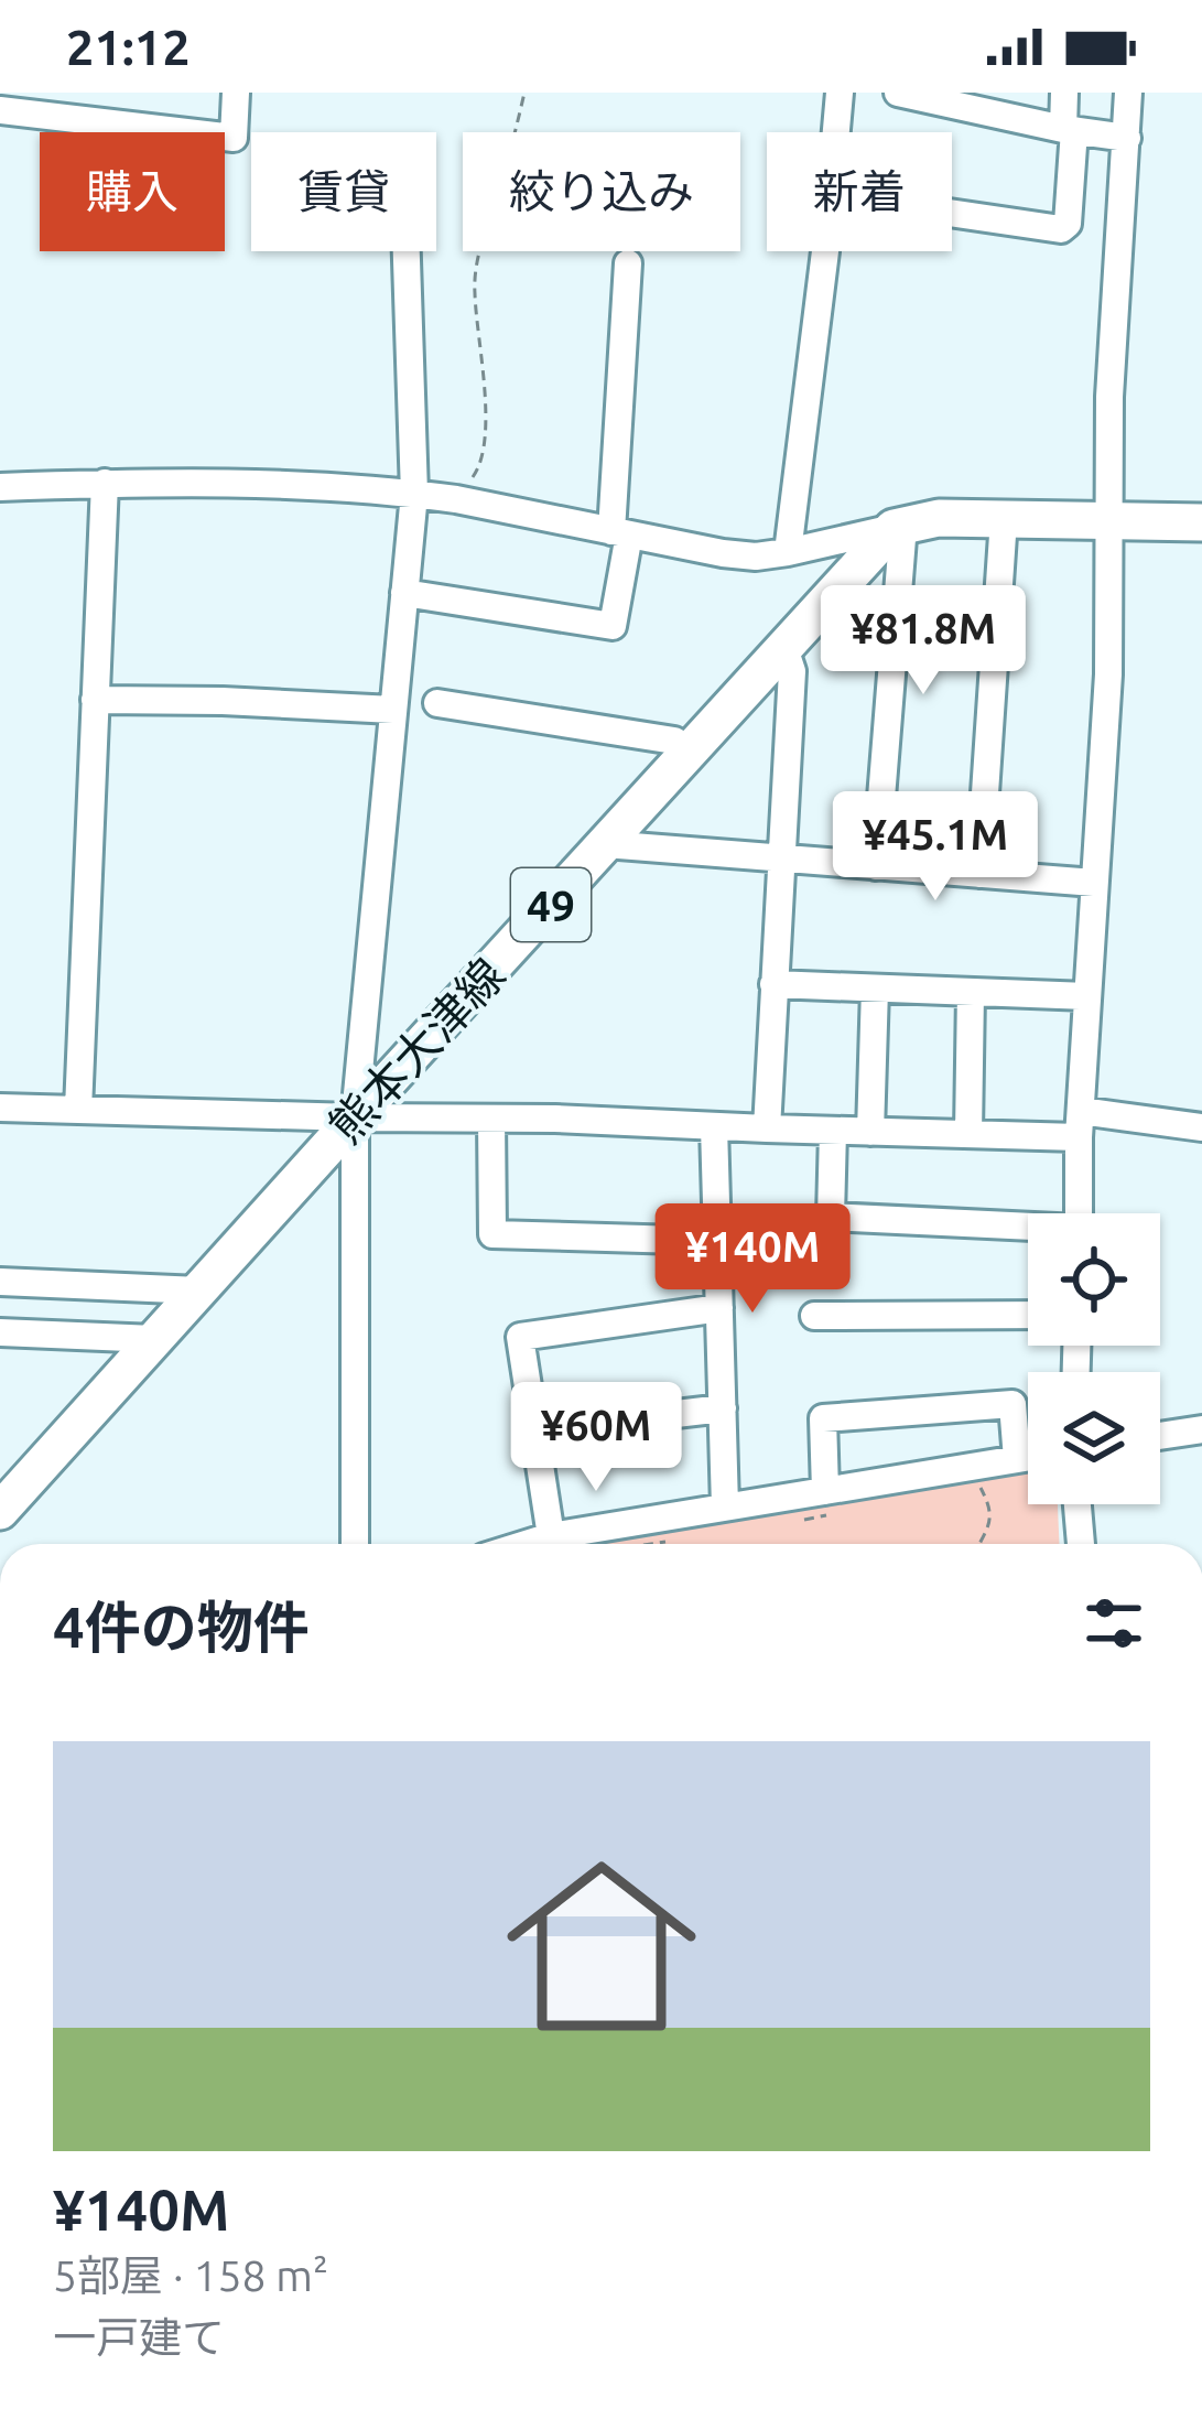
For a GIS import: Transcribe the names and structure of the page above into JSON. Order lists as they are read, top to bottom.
{
  "streets": {
    "main road": ["49", "熊本大津線"]
  },
  "page": {
    "status": "21:12",
    "chip": [
      "購入",
      "賃貸",
      "絞り込み",
      "新着"
    ],
    "price": [
      "¥81.8M",
      "¥45.1M",
      "¥140M",
      "¥60M"
    ],
    "heading": "4件の物件",
    "list": [
      {
        "name": "¥140M",
        "note": "5部屋 · 158 m² · 一戸建て"
      }
    ]
  }
}
